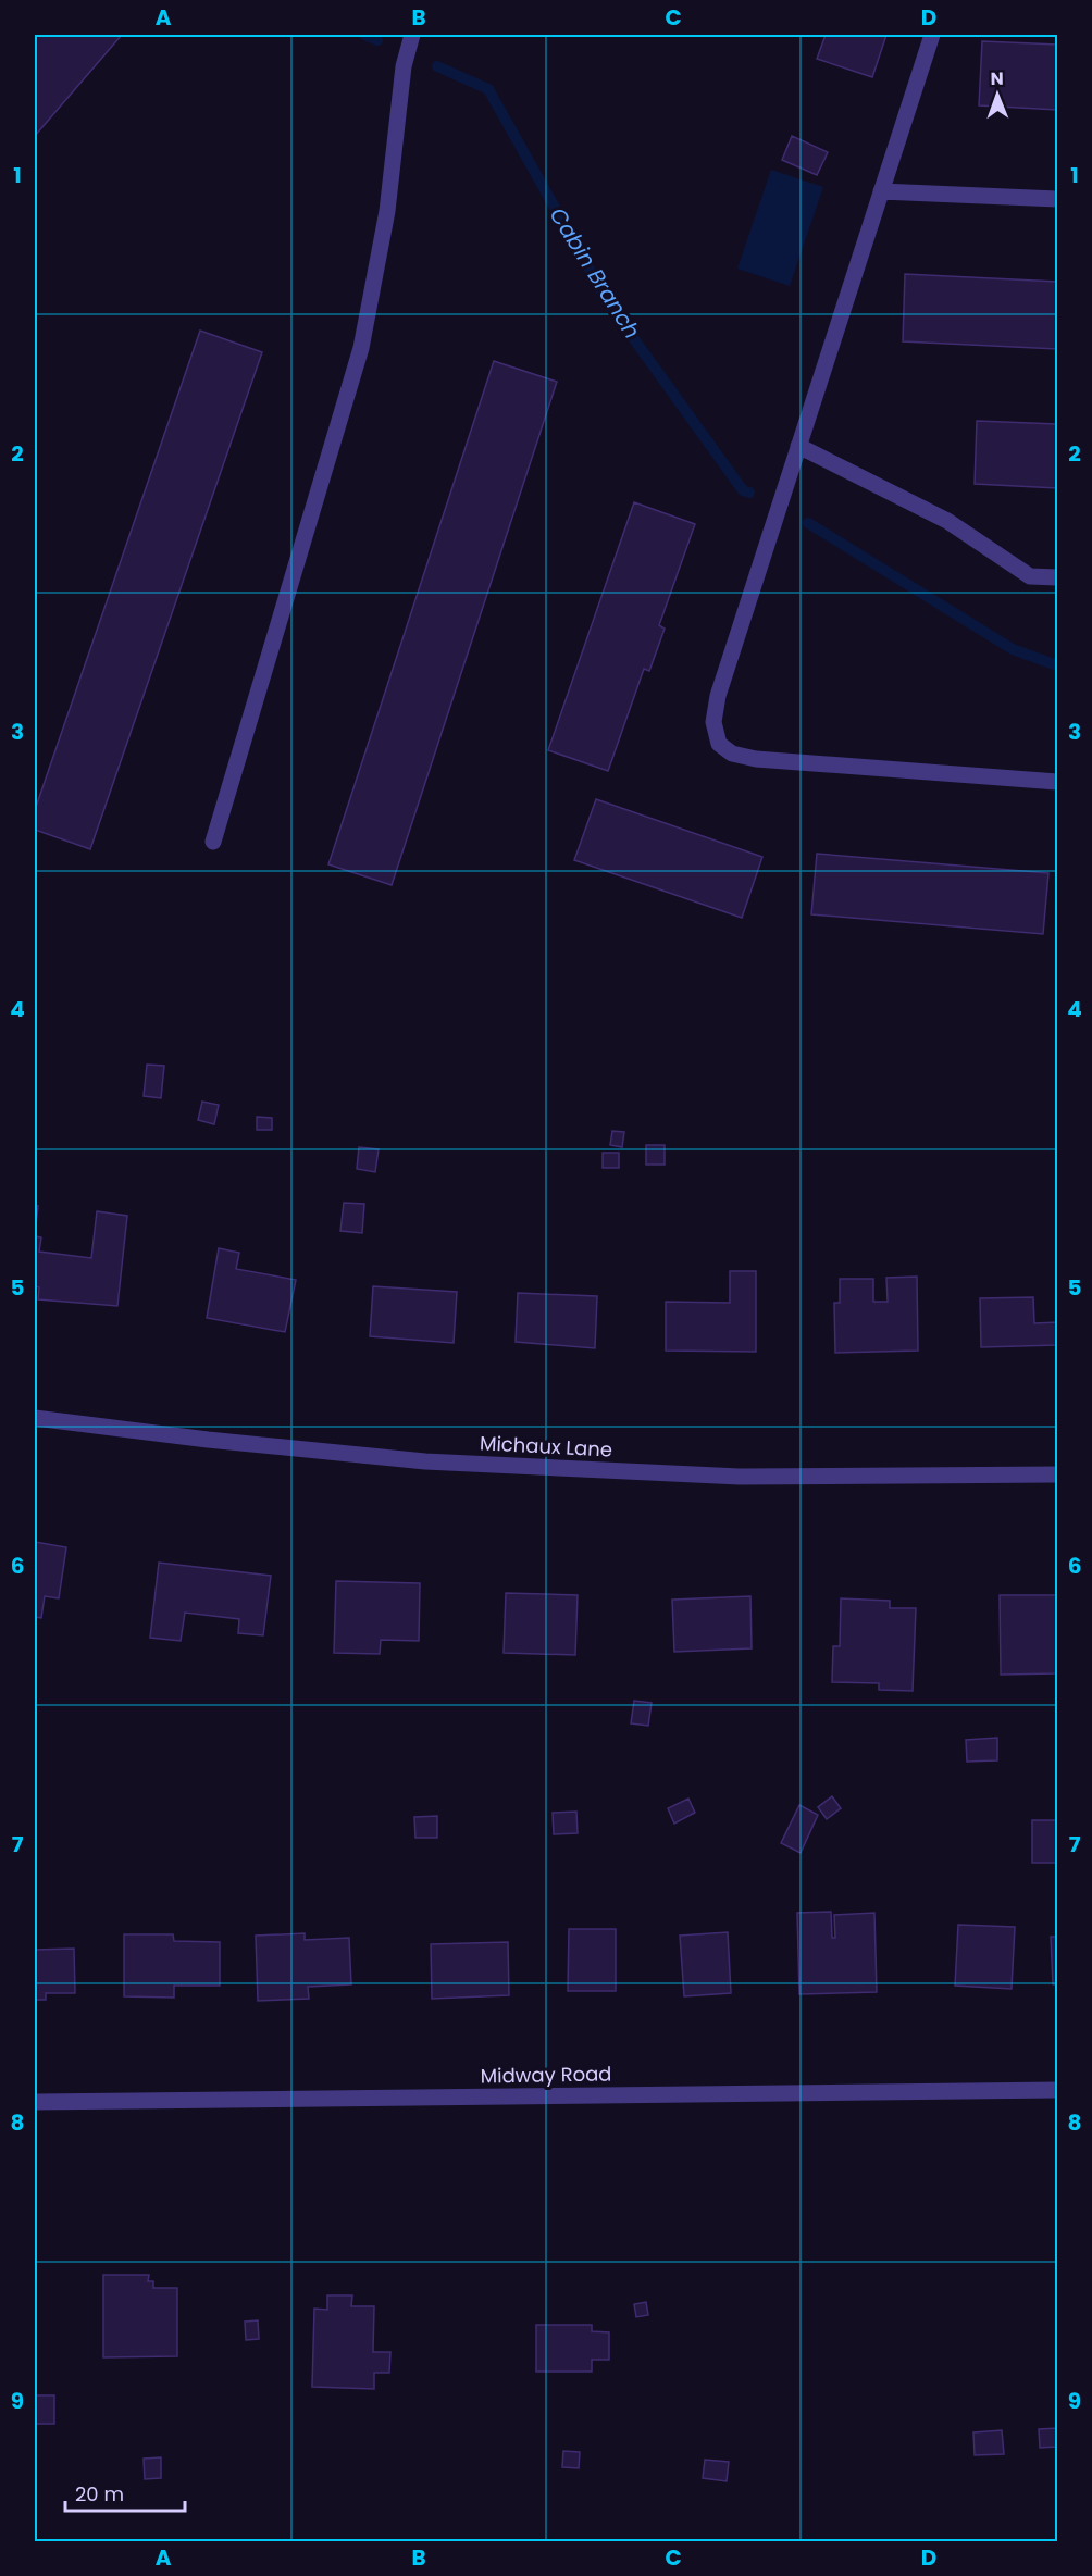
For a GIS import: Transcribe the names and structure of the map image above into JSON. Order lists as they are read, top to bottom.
{
  "streets": {
    "street": ["Michaux Lane", "Midway Road"]
  },
  "water": ["Cabin Branch"],
  "scale_bar": "20 m",
  "north": "top",
  "grid": {
    "columns": [
      "A",
      "B",
      "C",
      "D"
    ],
    "rows": [
      "1",
      "2",
      "3",
      "4",
      "5",
      "6",
      "7",
      "8",
      "9"
    ]
  }
}
